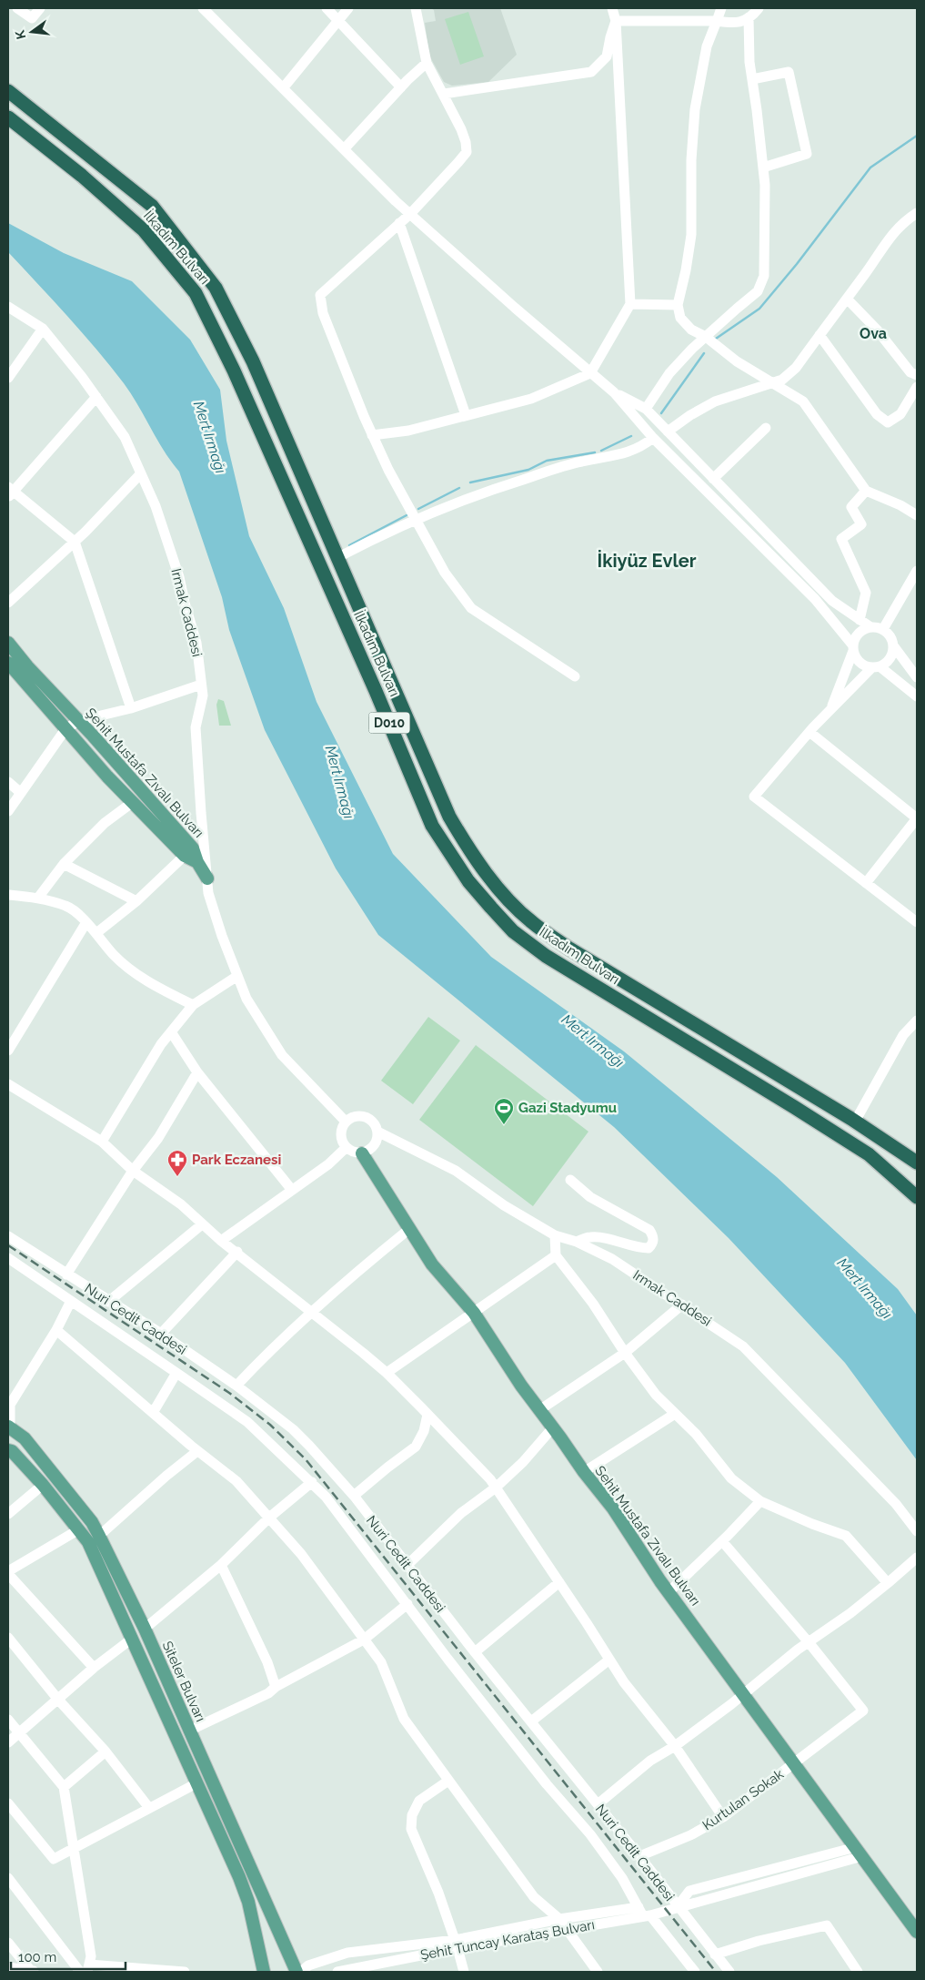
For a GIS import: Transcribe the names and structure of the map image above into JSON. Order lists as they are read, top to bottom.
{
  "streets": {
    "highway": ["İlkadım Bulvarı", "D010"],
    "main road": ["Şehit Mustafa Zıvalı Bulvarı", "Sehit Mustafa Zıvalı Bulvarı", "Siteler Bulvarı"],
    "street": [
      "Irmak Caddesi",
      "Nuri Cedit Caddesi",
      "Kurtulan Sokak",
      "Şehit Tuncay Karataş Bulvarı"
    ]
  },
  "crossings": [
    ["Irmak Caddesi", "Şehit Mustafa Zıvalı Bulvarı"],
    ["Irmak Caddesi", "Sehit Mustafa Zıvalı Bulvarı"],
    ["Nuri Cedit Caddesi", "Kurtulan Sokak"],
    ["Nuri Cedit Caddesi", "Şehit Tuncay Karataş Bulvarı"],
    ["Sehit Mustafa Zıvalı Bulvarı", "Kurtulan Sokak"],
    ["Sehit Mustafa Zıvalı Bulvarı", "Şehit Tuncay Karataş Bulvarı"]
  ],
  "districts": ["Ova", "İkiyüz Evler"],
  "water": ["Mert Irmağı"],
  "places": {
    "sports": ["Gazi Stadyumu"],
    "pharmacy": ["Park Eczanesi"]
  },
  "scale_bar": "100 m",
  "north": "left"
}
